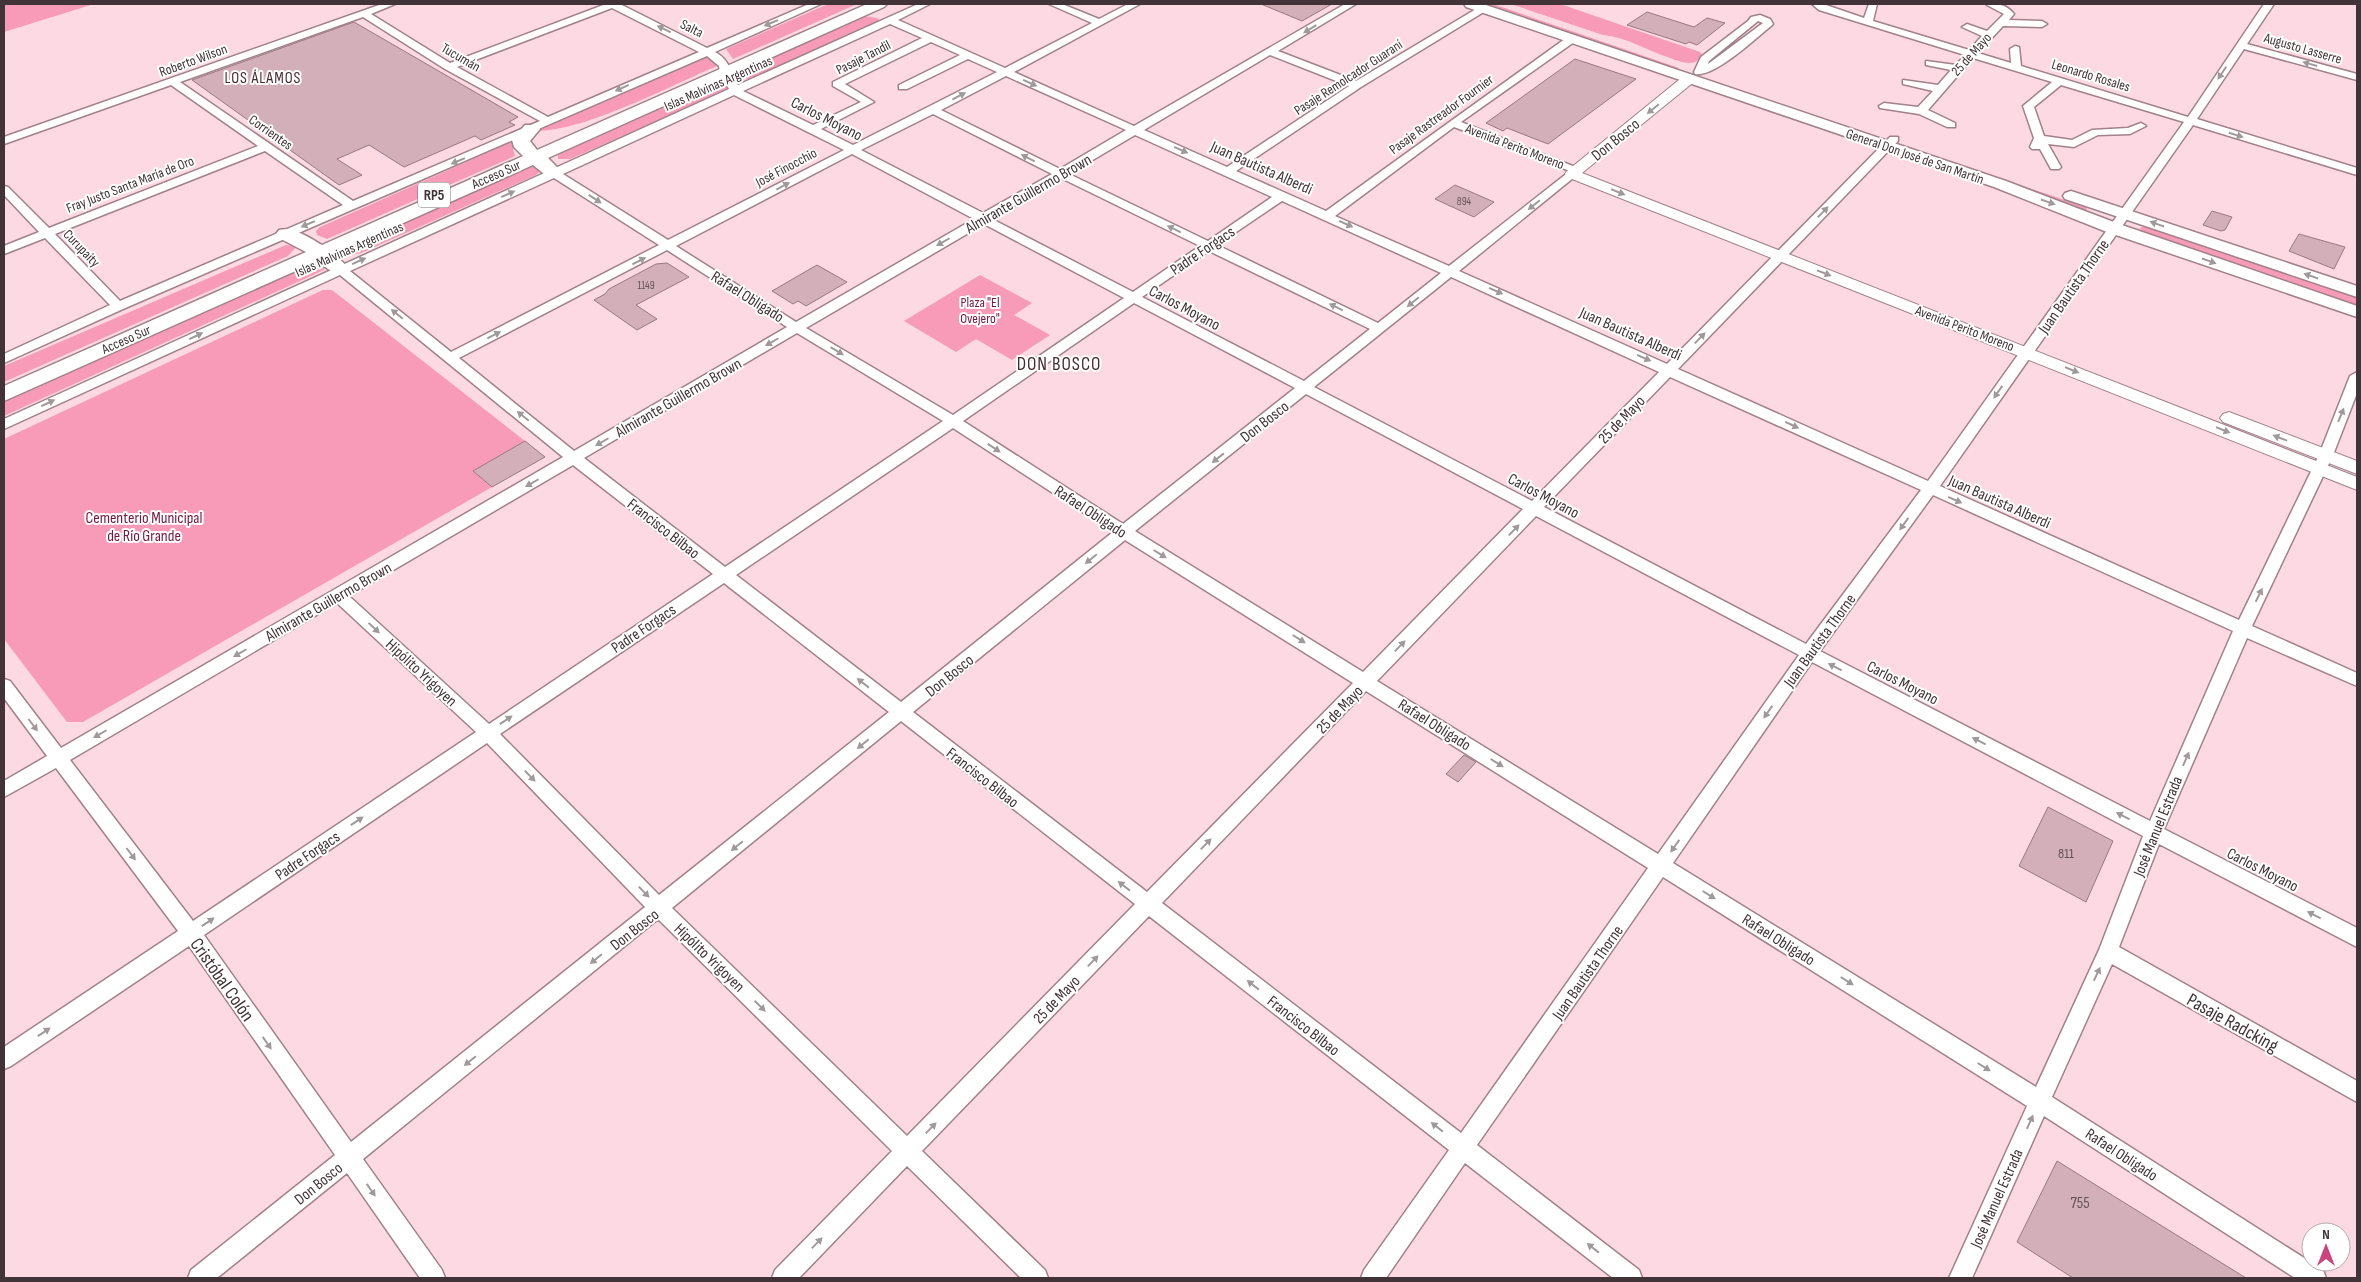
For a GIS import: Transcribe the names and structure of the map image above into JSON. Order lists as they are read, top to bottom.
{
  "streets": {
    "main road": ["General Don José de San Martín", "Acceso Sur", "RP5"],
    "street": [
      "Salta",
      "Augusto Lasserre",
      "25 de Mayo",
      "Tucumán",
      "Pasaje Tandil",
      "Roberto Wilson",
      "Leonardo Rosales",
      "Pasaje Remolcador Guaraní",
      "Islas Malvinas Argentinas",
      "Pasaje Rastreador Fournier",
      "Carlos Moyano",
      "Corrientes",
      "Don Bosco",
      "Avenida Perito Moreno",
      "José Finocchio",
      "Juan Bautista Alberdi",
      "Fray Justo Santa María de Oro",
      "Almirante Guillermo Brown",
      "Curupaity",
      "Padre Forgacs",
      "Juan Bautista Thorne",
      "Rafael Obligado",
      "Francisco Bilbao",
      "Hipólito Yrigoyen",
      "José Manuel Estrada",
      "Cristóbal Colón",
      "Pasaje Radcking"
    ]
  },
  "crossings": [
    ["Salta", "Acceso Sur"],
    ["Augusto Lasserre", "Juan Bautista Thorne"],
    ["25 de Mayo", "Leonardo Rosales"],
    ["25 de Mayo", "Carlos Moyano"],
    ["25 de Mayo", "Avenida Perito Moreno"],
    ["25 de Mayo", "General Don José de San Martín"],
    ["25 de Mayo", "Juan Bautista Alberdi"],
    ["25 de Mayo", "Rafael Obligado"],
    ["25 de Mayo", "Francisco Bilbao"],
    ["25 de Mayo", "Hipólito Yrigoyen"],
    ["Tucumán", "Roberto Wilson"],
    ["Pasaje Tandil", "Carlos Moyano"],
    ["Pasaje Tandil", "Juan Bautista Alberdi"],
    ["Roberto Wilson", "Corrientes"],
    ["Leonardo Rosales", "Juan Bautista Thorne"],
    ["Pasaje Remolcador Guaraní", "General Don José de San Martín"],
    ["Pasaje Remolcador Guaraní", "Juan Bautista Alberdi"],
    ["Islas Malvinas Argentinas", "Carlos Moyano"],
    ["Islas Malvinas Argentinas", "Juan Bautista Alberdi"],
    ["Islas Malvinas Argentinas", "Rafael Obligado"],
    ["Islas Malvinas Argentinas", "Francisco Bilbao"],
    ["Pasaje Rastreador Fournier", "Avenida Perito Moreno"],
    ["Pasaje Rastreador Fournier", "General Don José de San Martín"],
    ["Pasaje Rastreador Fournier", "Juan Bautista Alberdi"],
    ["Carlos Moyano", "Don Bosco"],
    ["Carlos Moyano", "José Finocchio"],
    ["Carlos Moyano", "Almirante Guillermo Brown"],
    ["Carlos Moyano", "Padre Forgacs"],
    ["Carlos Moyano", "Juan Bautista Thorne"],
    ["Carlos Moyano", "José Manuel Estrada"],
    ["Corrientes", "Fray Justo Santa María de Oro"],
    ["Don Bosco", "Avenida Perito Moreno"],
    ["Don Bosco", "General Don José de San Martín"],
    ["Don Bosco", "Juan Bautista Alberdi"],
    ["Don Bosco", "Rafael Obligado"],
    ["Don Bosco", "Francisco Bilbao"],
    ["Don Bosco", "Hipólito Yrigoyen"],
    ["Don Bosco", "Cristóbal Colón"],
    ["Avenida Perito Moreno", "Juan Bautista Thorne"],
    ["Avenida Perito Moreno", "José Manuel Estrada"],
    ["General Don José de San Martín", "Juan Bautista Thorne"],
    ["José Finocchio", "Juan Bautista Alberdi"],
    ["José Finocchio", "Rafael Obligado"],
    ["José Finocchio", "Francisco Bilbao"],
    ["Juan Bautista Alberdi", "Almirante Guillermo Brown"],
    ["Juan Bautista Alberdi", "Padre Forgacs"],
    ["Juan Bautista Alberdi", "Juan Bautista Thorne"],
    ["Juan Bautista Alberdi", "José Manuel Estrada"],
    ["Fray Justo Santa María de Oro", "Curupaity"],
    ["Almirante Guillermo Brown", "Rafael Obligado"],
    ["Almirante Guillermo Brown", "Francisco Bilbao"],
    ["Almirante Guillermo Brown", "Hipólito Yrigoyen"],
    ["Almirante Guillermo Brown", "Cristóbal Colón"],
    ["Padre Forgacs", "Rafael Obligado"],
    ["Padre Forgacs", "Francisco Bilbao"],
    ["Padre Forgacs", "Hipólito Yrigoyen"],
    ["Padre Forgacs", "Cristóbal Colón"],
    ["Juan Bautista Thorne", "Rafael Obligado"],
    ["Juan Bautista Thorne", "Francisco Bilbao"],
    ["Rafael Obligado", "José Manuel Estrada"],
    ["José Manuel Estrada", "Pasaje Radcking"]
  ],
  "one_way": [
    "Salta",
    "Augusto Lasserre",
    "25 de Mayo",
    "Don Bosco",
    "José Finocchio",
    "Almirante Guillermo Brown",
    "Padre Forgacs",
    "Juan Bautista Thorne",
    "Rafael Obligado",
    "Francisco Bilbao",
    "Hipólito Yrigoyen",
    "José Manuel Estrada",
    "Cristóbal Colón"
  ],
  "districts": ["LOS ÁLAMOS", "DON BOSCO"],
  "parks": ["Plaza \"El Ovejero\"", "Cementerio Municipal de Río Grande"],
  "house_numbers": [
    "894",
    "1149",
    "811",
    "755"
  ],
  "north": "top"
}
